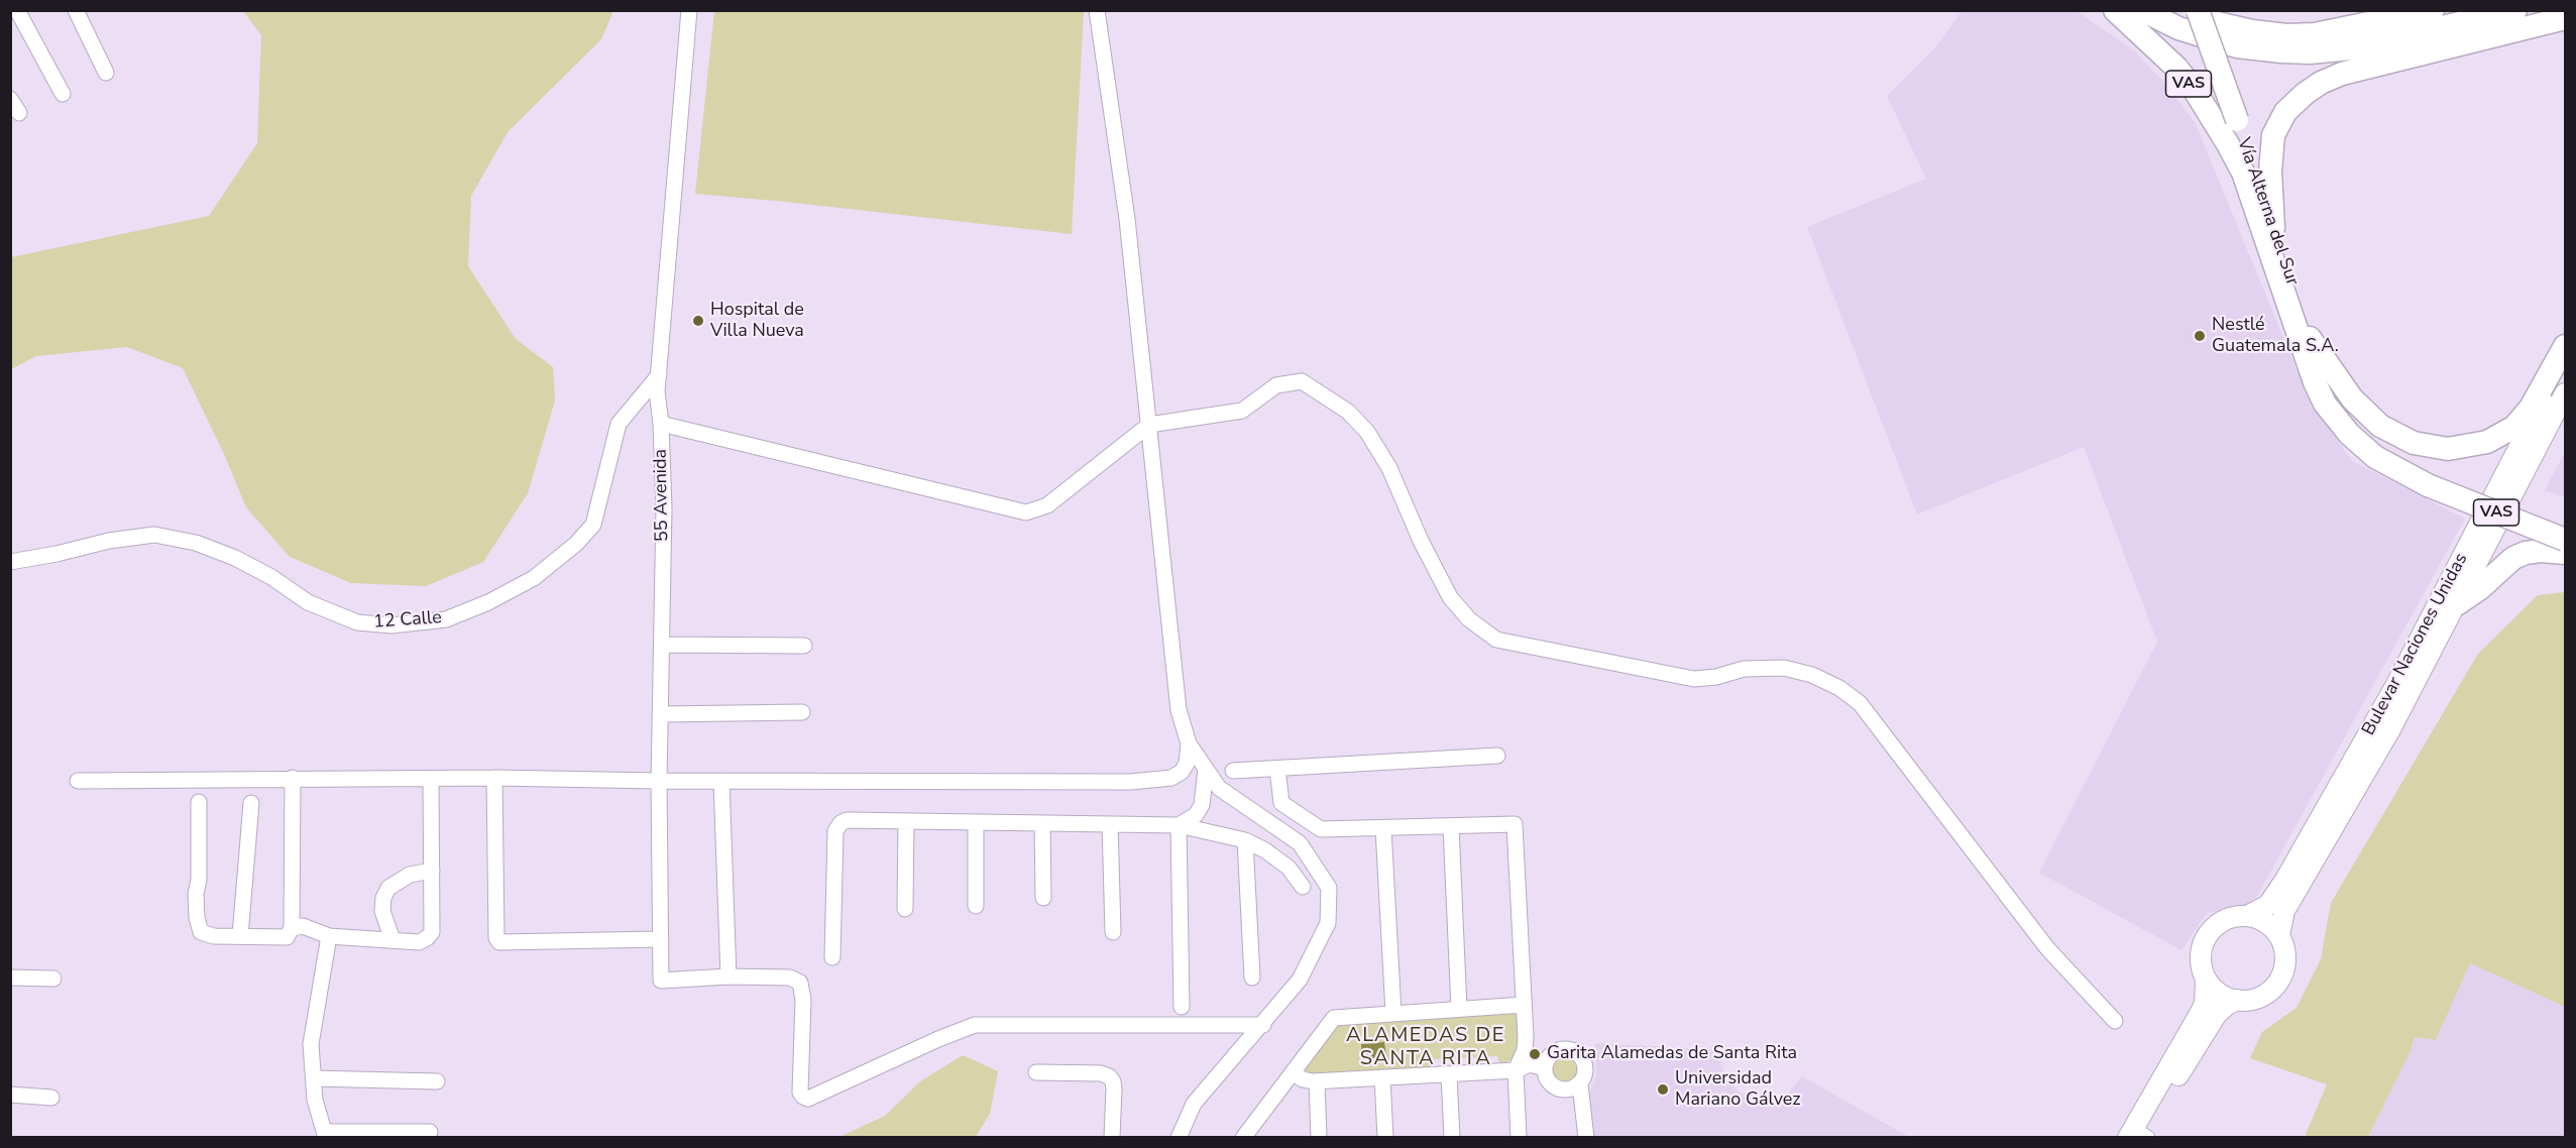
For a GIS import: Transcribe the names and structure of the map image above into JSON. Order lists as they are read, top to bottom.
{
  "streets": {
    "highway": ["VAS", "Vía Alterna del Sur"],
    "main road": ["Bulevar Naciones Unidas"],
    "street": ["55 Avenida", "12 Calle"]
  },
  "crossings": [
    ["55 Avenida", "12 Calle"]
  ],
  "districts": ["ALAMEDAS DE SANTA RITA"],
  "places": [
    "Hospital de Villa Nueva",
    "Nestlé Guatemala S.A.",
    "Garita Alamedas de Santa Rita",
    "Universidad Mariano Gálvez"
  ]
}
